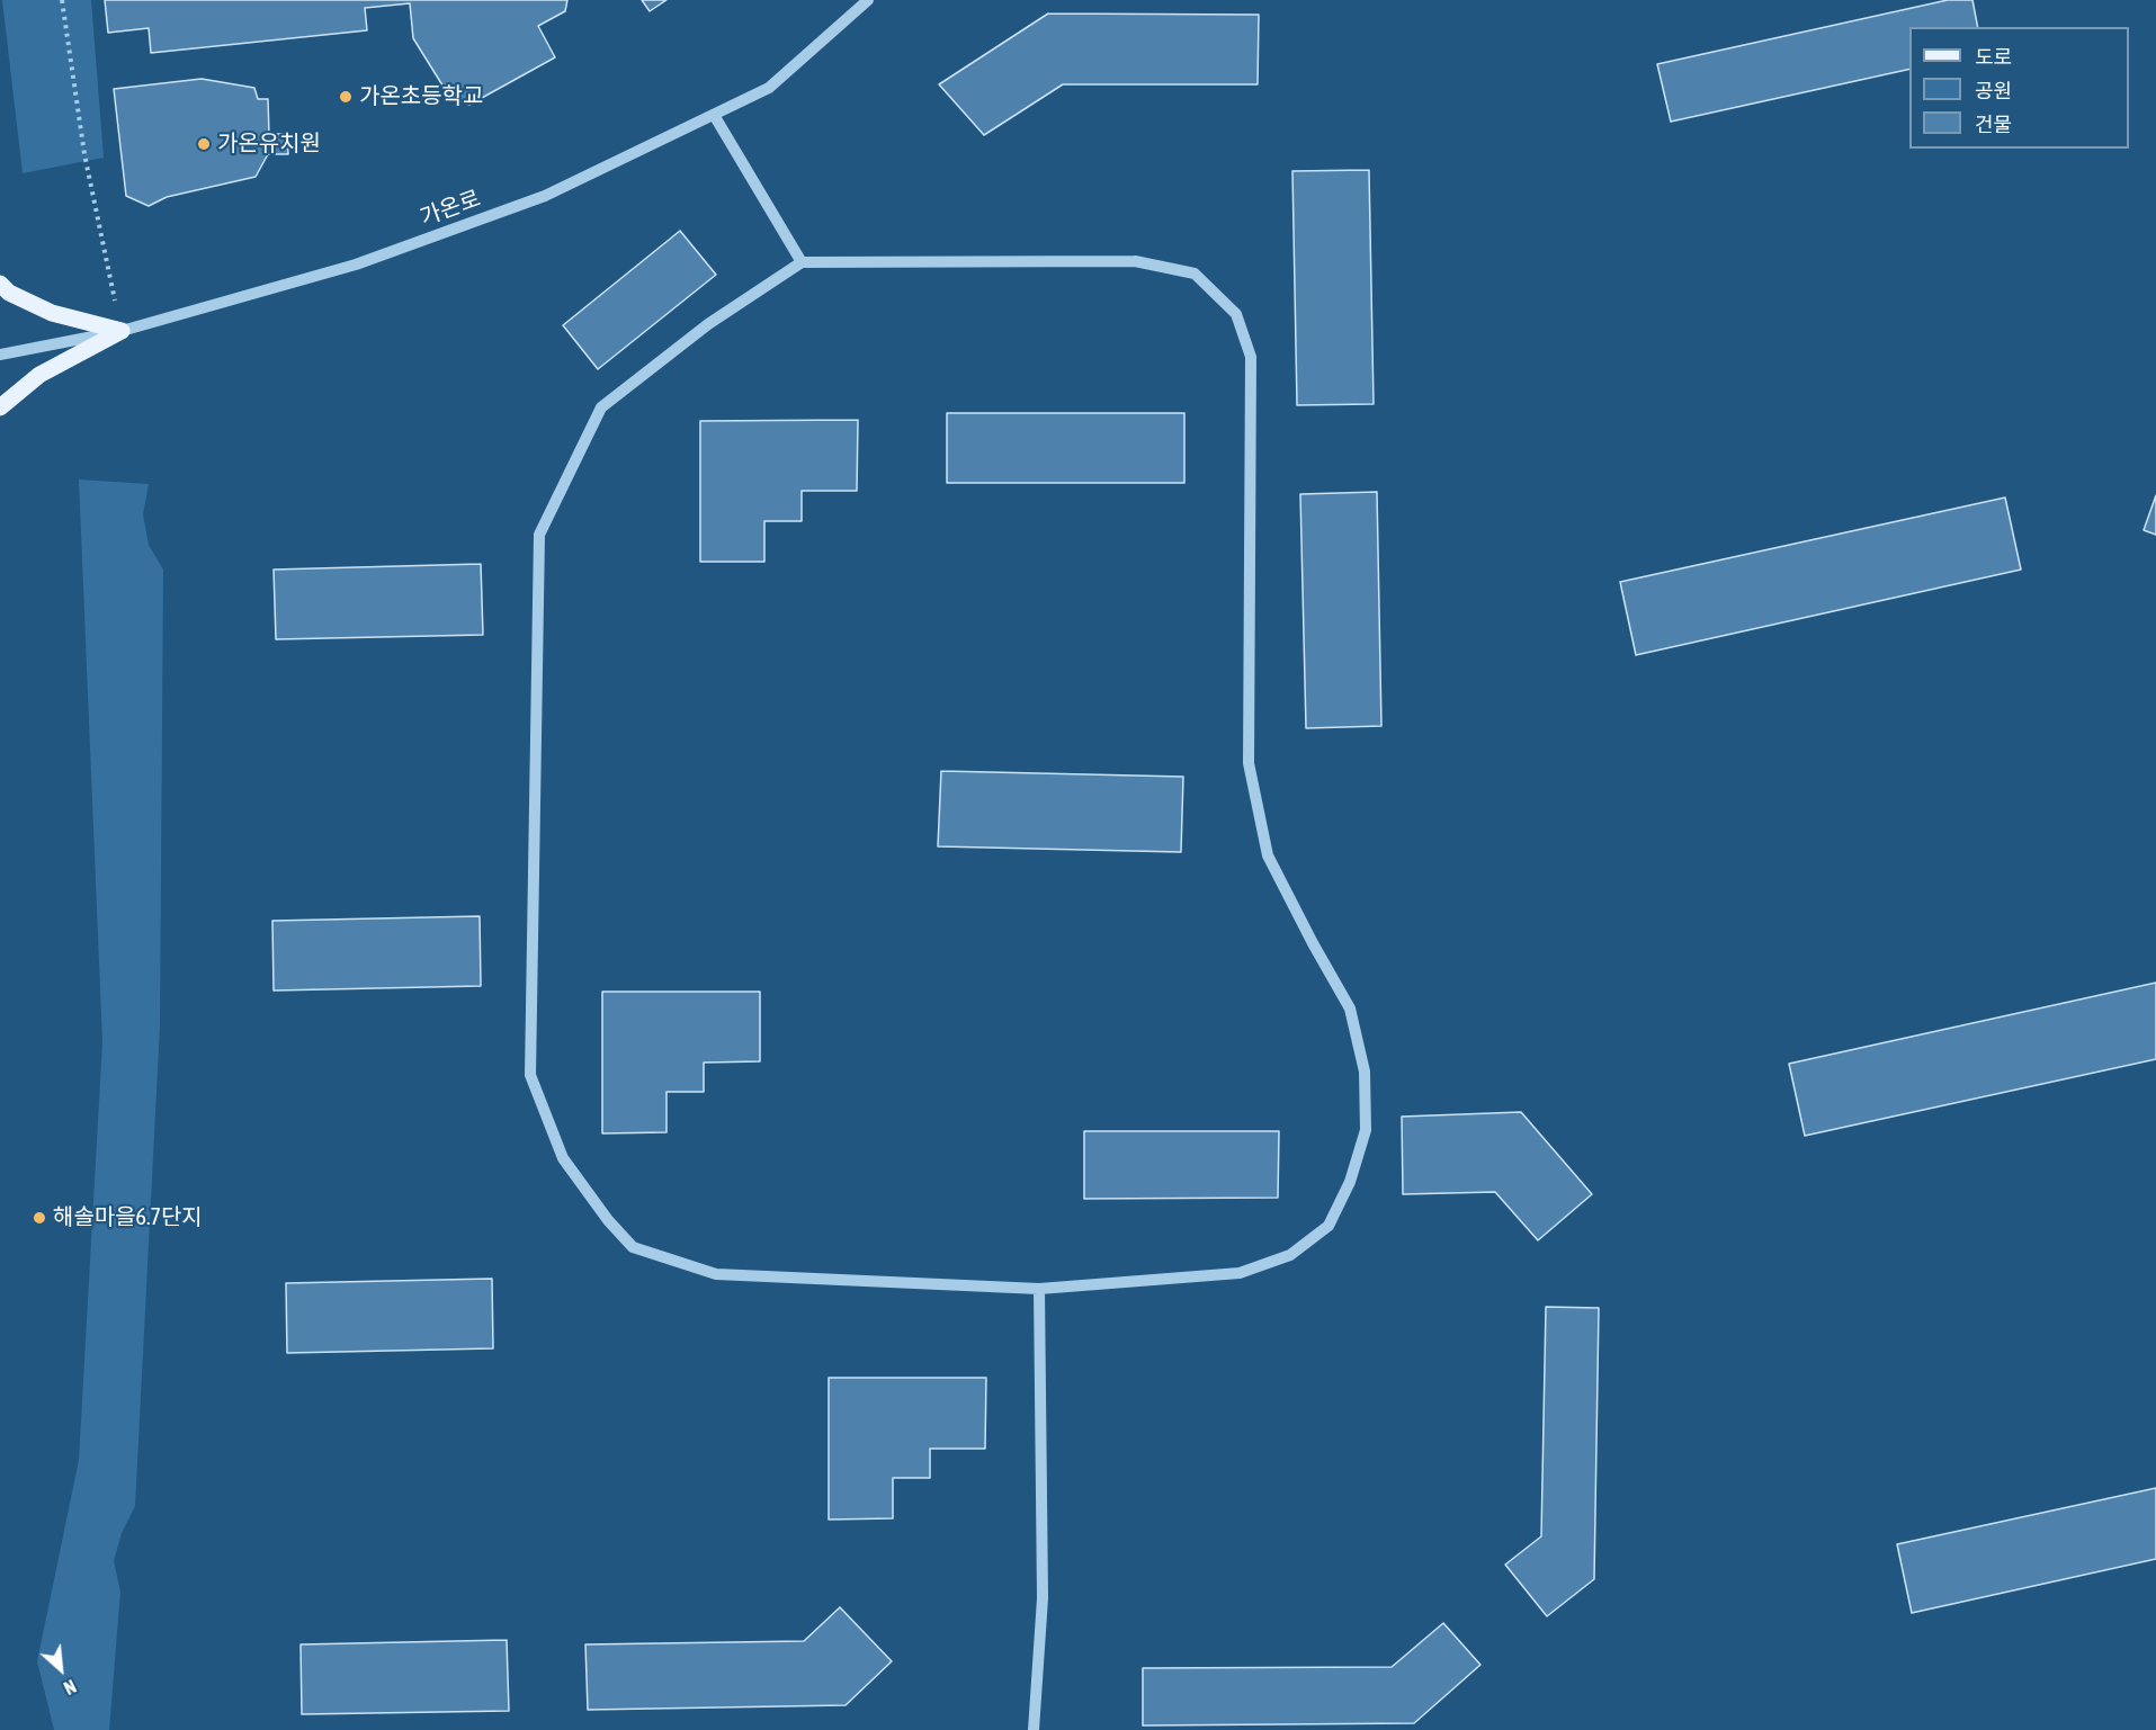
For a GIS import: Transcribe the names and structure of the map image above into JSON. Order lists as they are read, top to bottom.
{
  "streets": {
    "street": ["가온로"]
  },
  "places": ["가온초등학교", "가온유치원", "해솔마을6.7단지"],
  "legend": ["도로", "공원", "건물"],
  "north": "bottom right"
}
